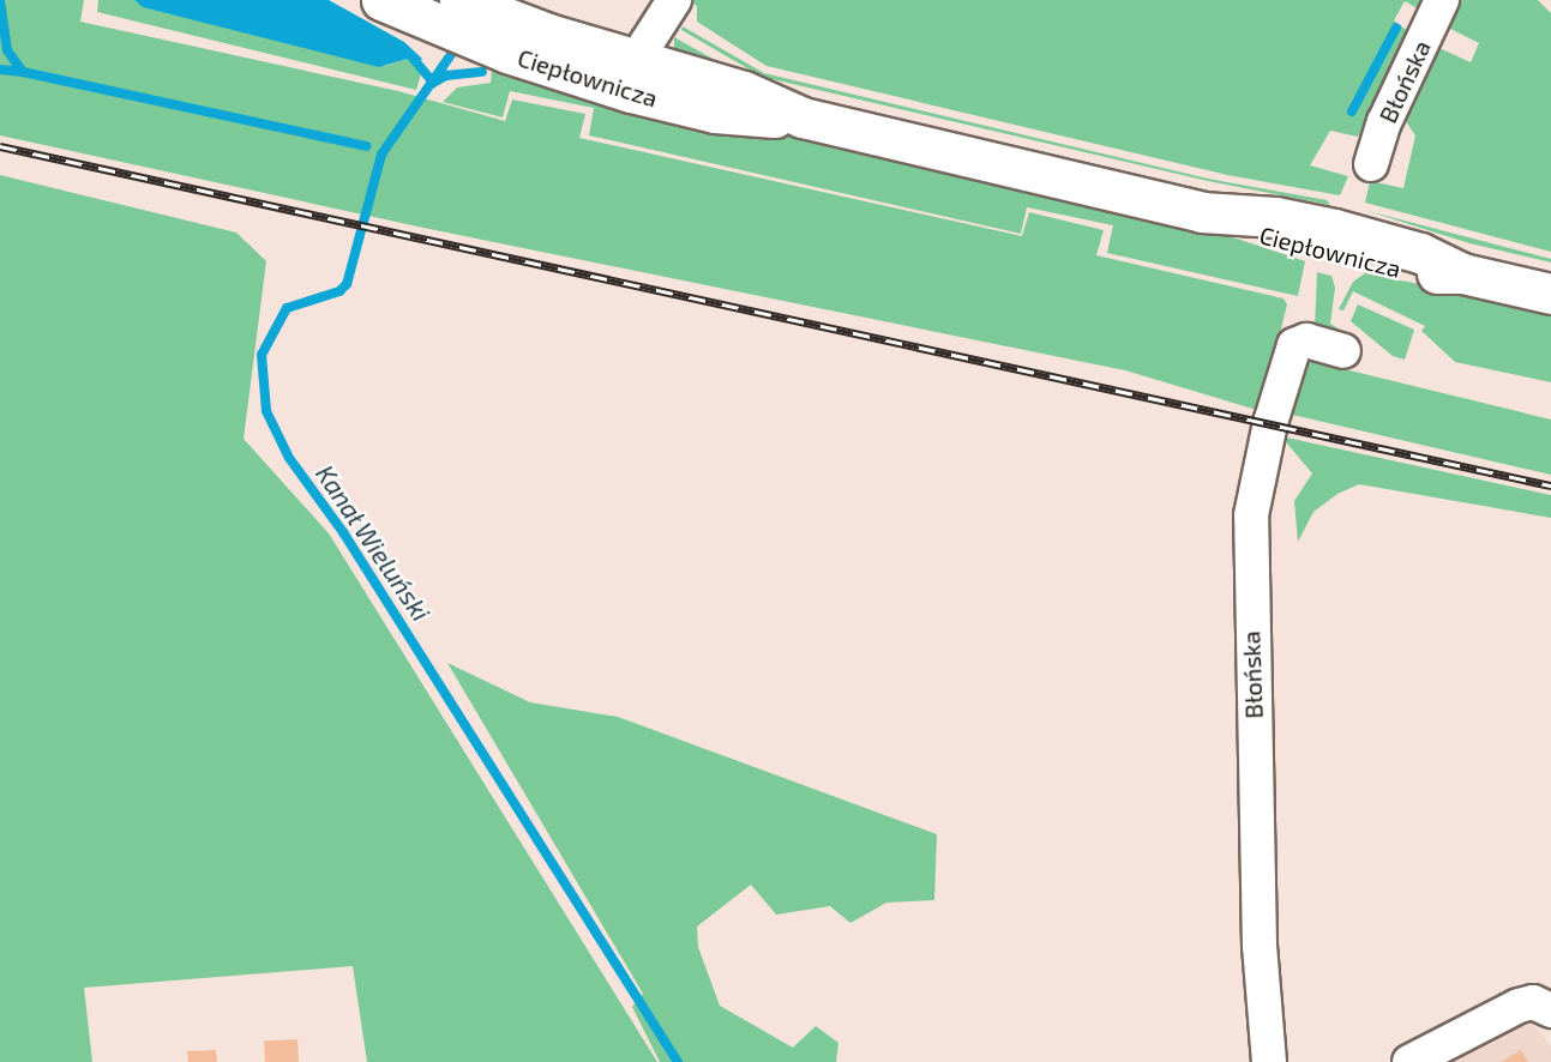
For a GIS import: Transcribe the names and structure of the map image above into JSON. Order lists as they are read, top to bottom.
{
  "streets": {
    "main road": ["Ciepłownicza"],
    "street": ["Błońska"]
  },
  "water": ["Kanał Wieluński"]
}
